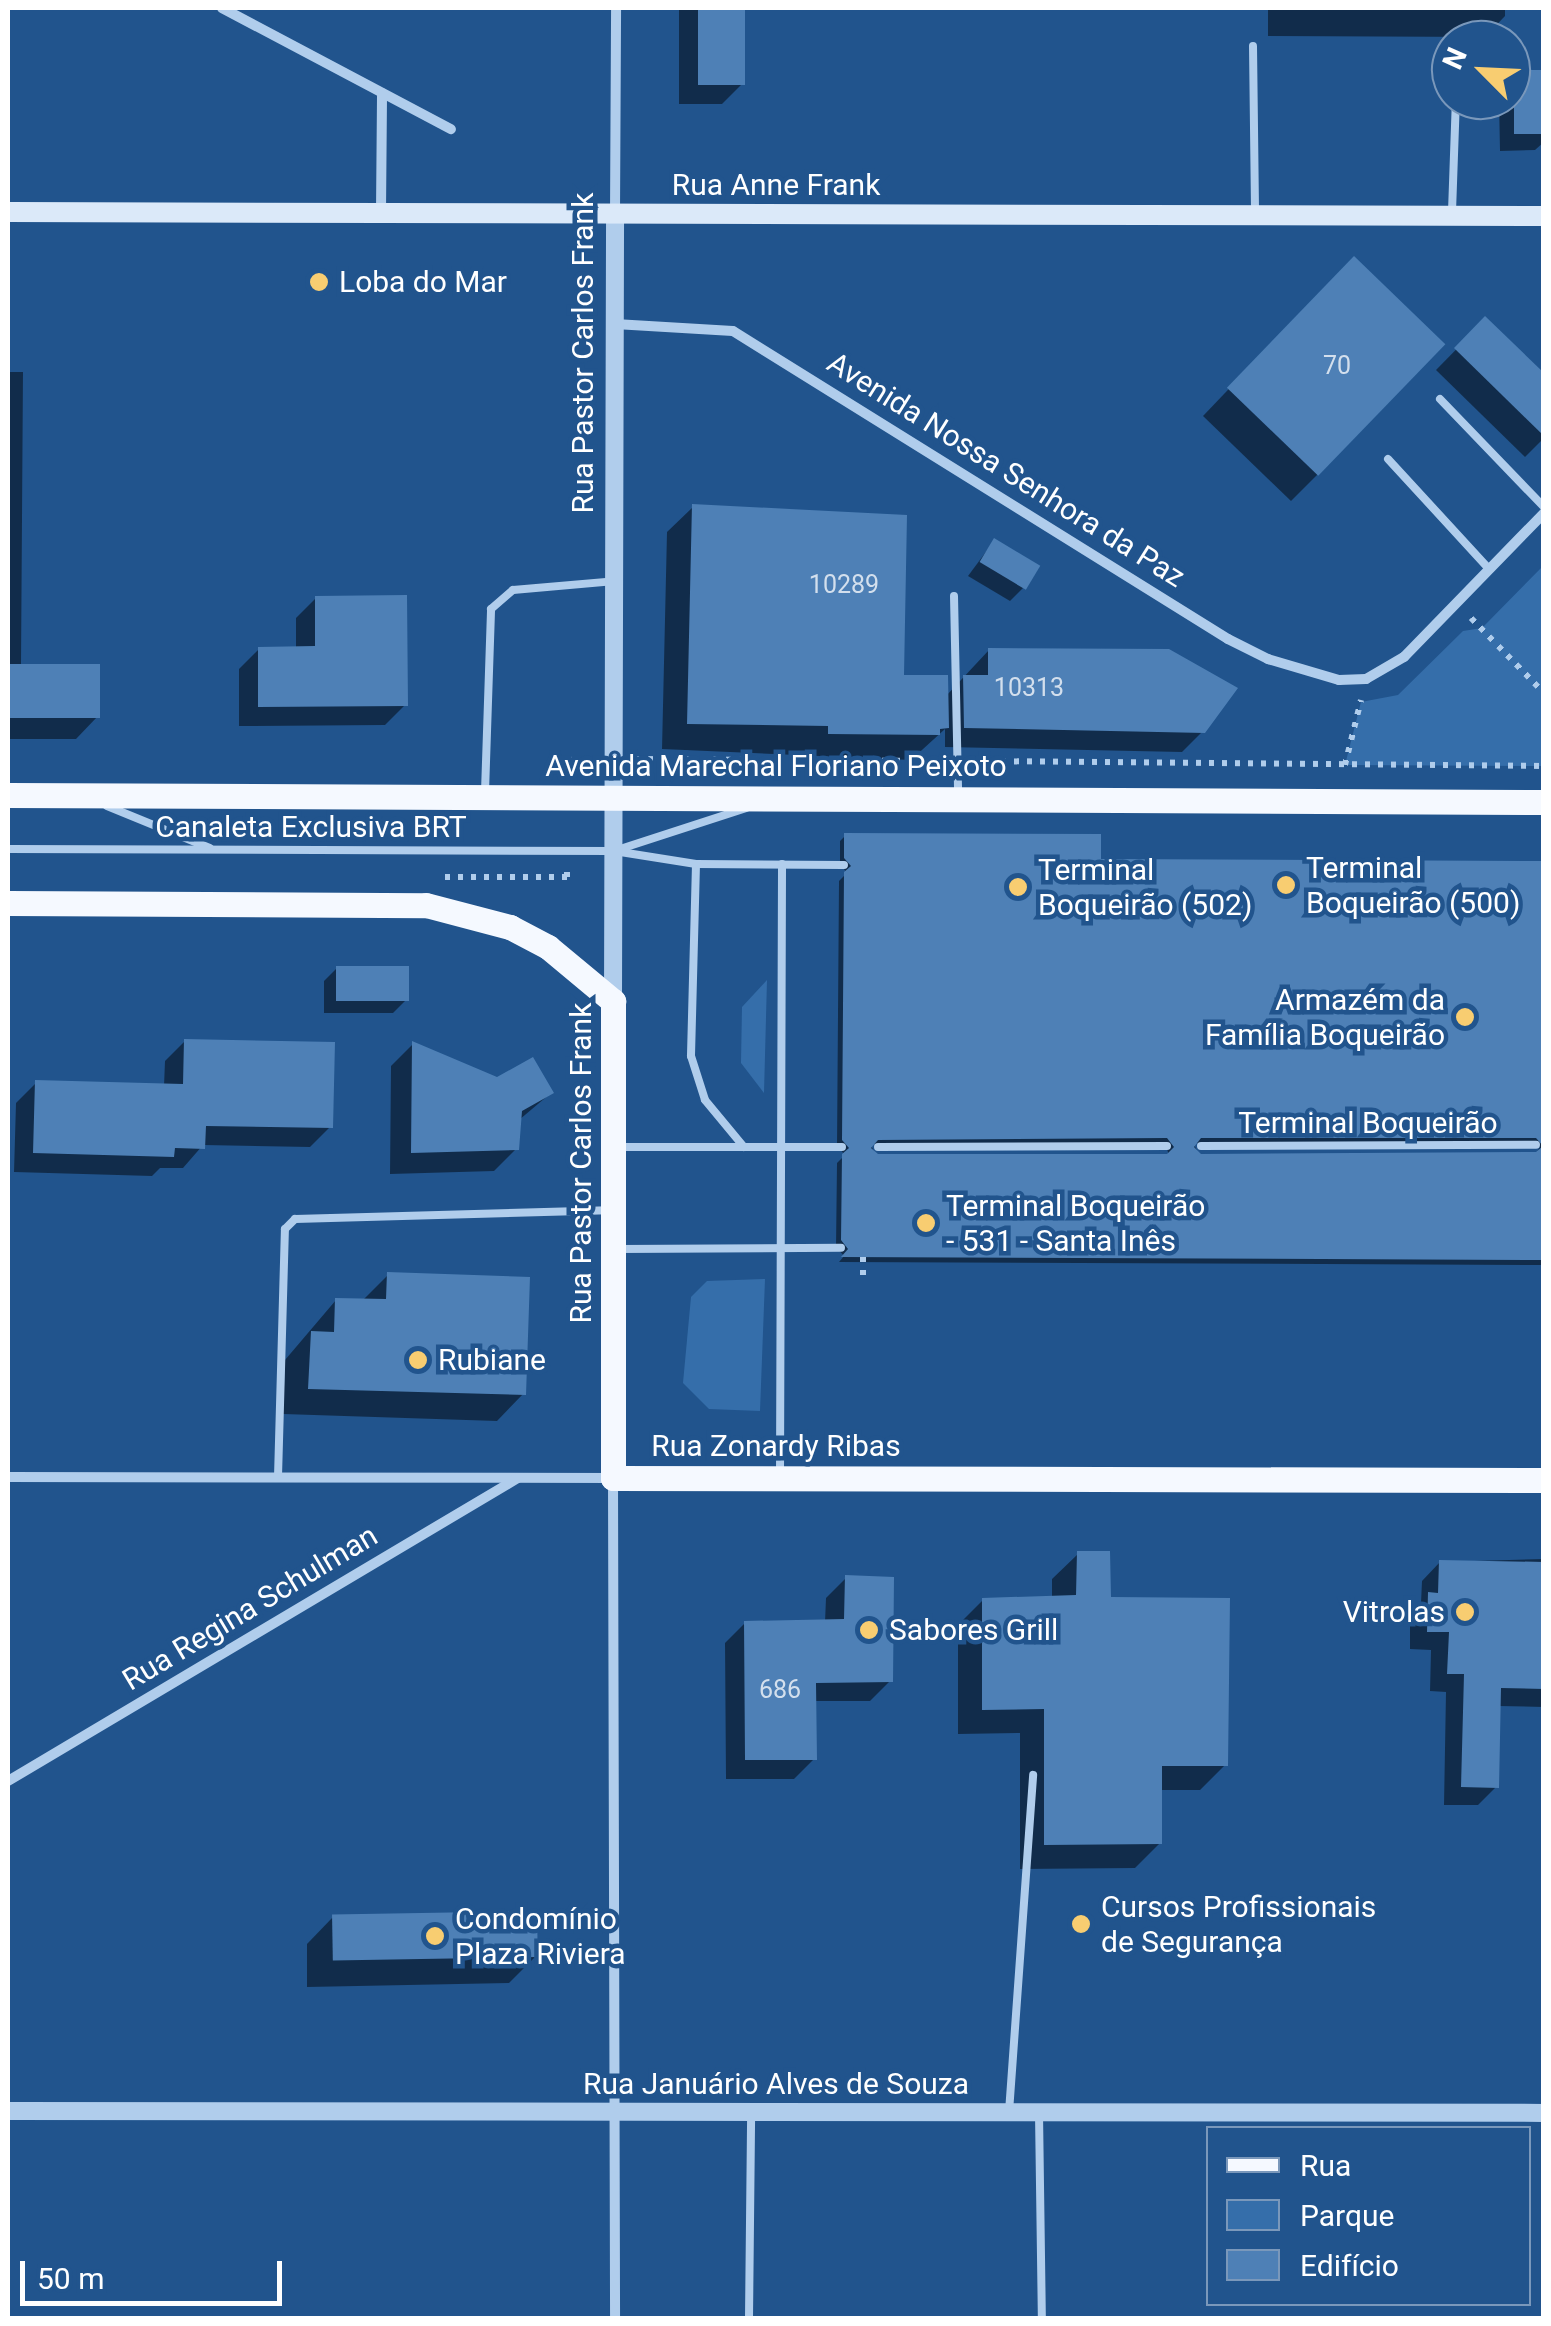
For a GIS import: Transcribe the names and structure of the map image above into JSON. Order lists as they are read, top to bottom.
{
  "streets": {
    "main road": [
      "Rua Anne Frank",
      "Rua Pastor Carlos Frank",
      "Avenida Marechal Floriano Peixoto",
      "Rua Zonardy Ribas"
    ],
    "street": ["Avenida Nossa Senhora da Paz", "Rua Regina Schulman", "Rua Januário Alves de Souza"],
    "lane": ["Canaleta Exclusiva BRT", "Terminal Boqueirão"]
  },
  "crossings": [
    ["Rua Anne Frank", "Rua Pastor Carlos Frank"],
    ["Rua Pastor Carlos Frank", "Avenida Nossa Senhora da Paz"],
    ["Rua Pastor Carlos Frank", "Avenida Marechal Floriano Peixoto"],
    ["Rua Pastor Carlos Frank", "Canaleta Exclusiva BRT"],
    ["Rua Pastor Carlos Frank", "Rua Zonardy Ribas"],
    ["Rua Pastor Carlos Frank", "Rua Januário Alves de Souza"],
    ["Avenida Marechal Floriano Peixoto", "Canaleta Exclusiva BRT"],
    ["Rua Zonardy Ribas", "Rua Regina Schulman"]
  ],
  "places": [
    "Loba do Mar",
    "Terminal Boqueirão (500)",
    "Terminal Boqueirão (502)",
    "Armazém da Família Boqueirão",
    "Terminal Boqueirão - 531 - Santa Inês",
    "Rubiane",
    "Vitrolas",
    "Sabores Grill",
    "Cursos Profissionais de Segurança",
    "Condomínio Plaza Riviera"
  ],
  "house_numbers": [
    "70",
    "10289",
    "10313",
    "686"
  ],
  "legend": ["Rua", "Parque", "Edifício"],
  "scale_bar": "50 m",
  "north": "top left"
}
